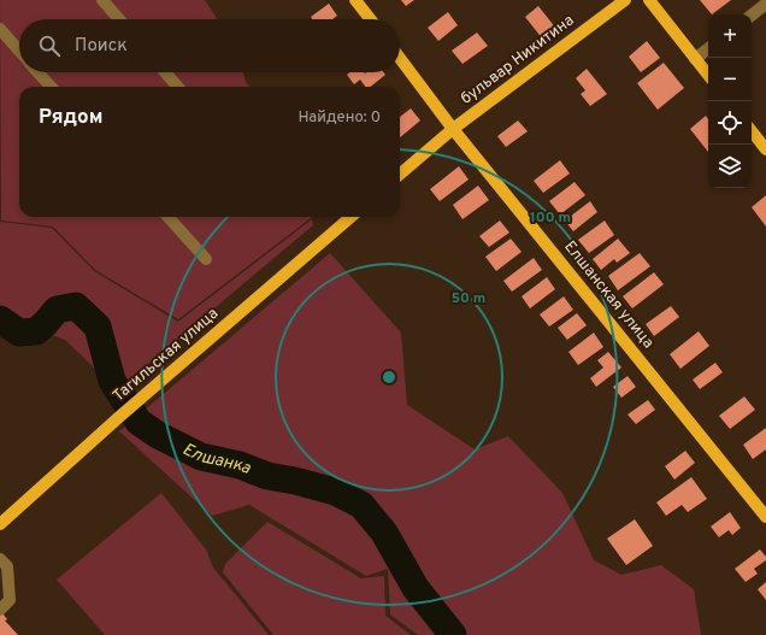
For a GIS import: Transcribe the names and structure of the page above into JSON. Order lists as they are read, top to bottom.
{
  "streets": {
    "main road": ["бульвар Никитина", "Елшанская улица", "Тагильская улица"]
  },
  "crossings": [
    ["бульвар Никитина", "Елшанская улица"]
  ],
  "water": ["Елшанка"],
  "page": {
    "map_buttons": ["+", "−"],
    "search": "Поиск",
    "heading": ["Рядом", "Найдено: 0"]
  },
  "rings": ["100 m", "50 m"]
}
